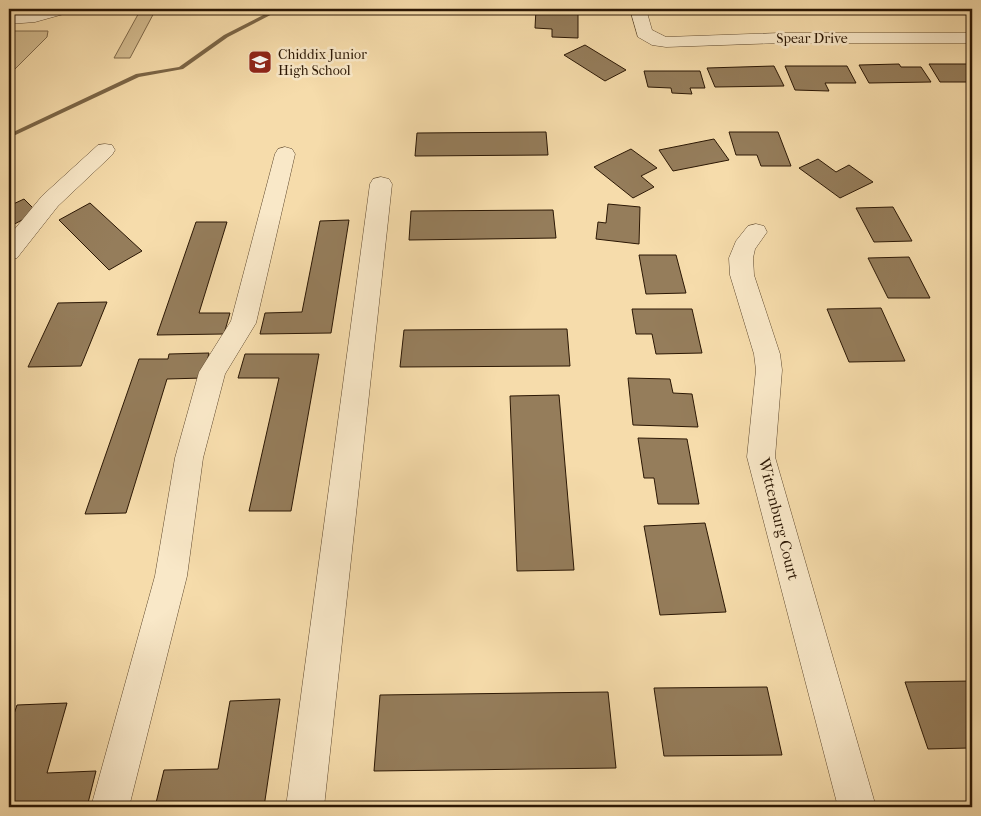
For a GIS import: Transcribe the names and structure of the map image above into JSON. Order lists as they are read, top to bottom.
{
  "streets": {
    "street": ["Spear Drive", "Wittenburg Court"]
  },
  "places": {
    "school or university": ["Chiddix Junior High School"]
  }
}
